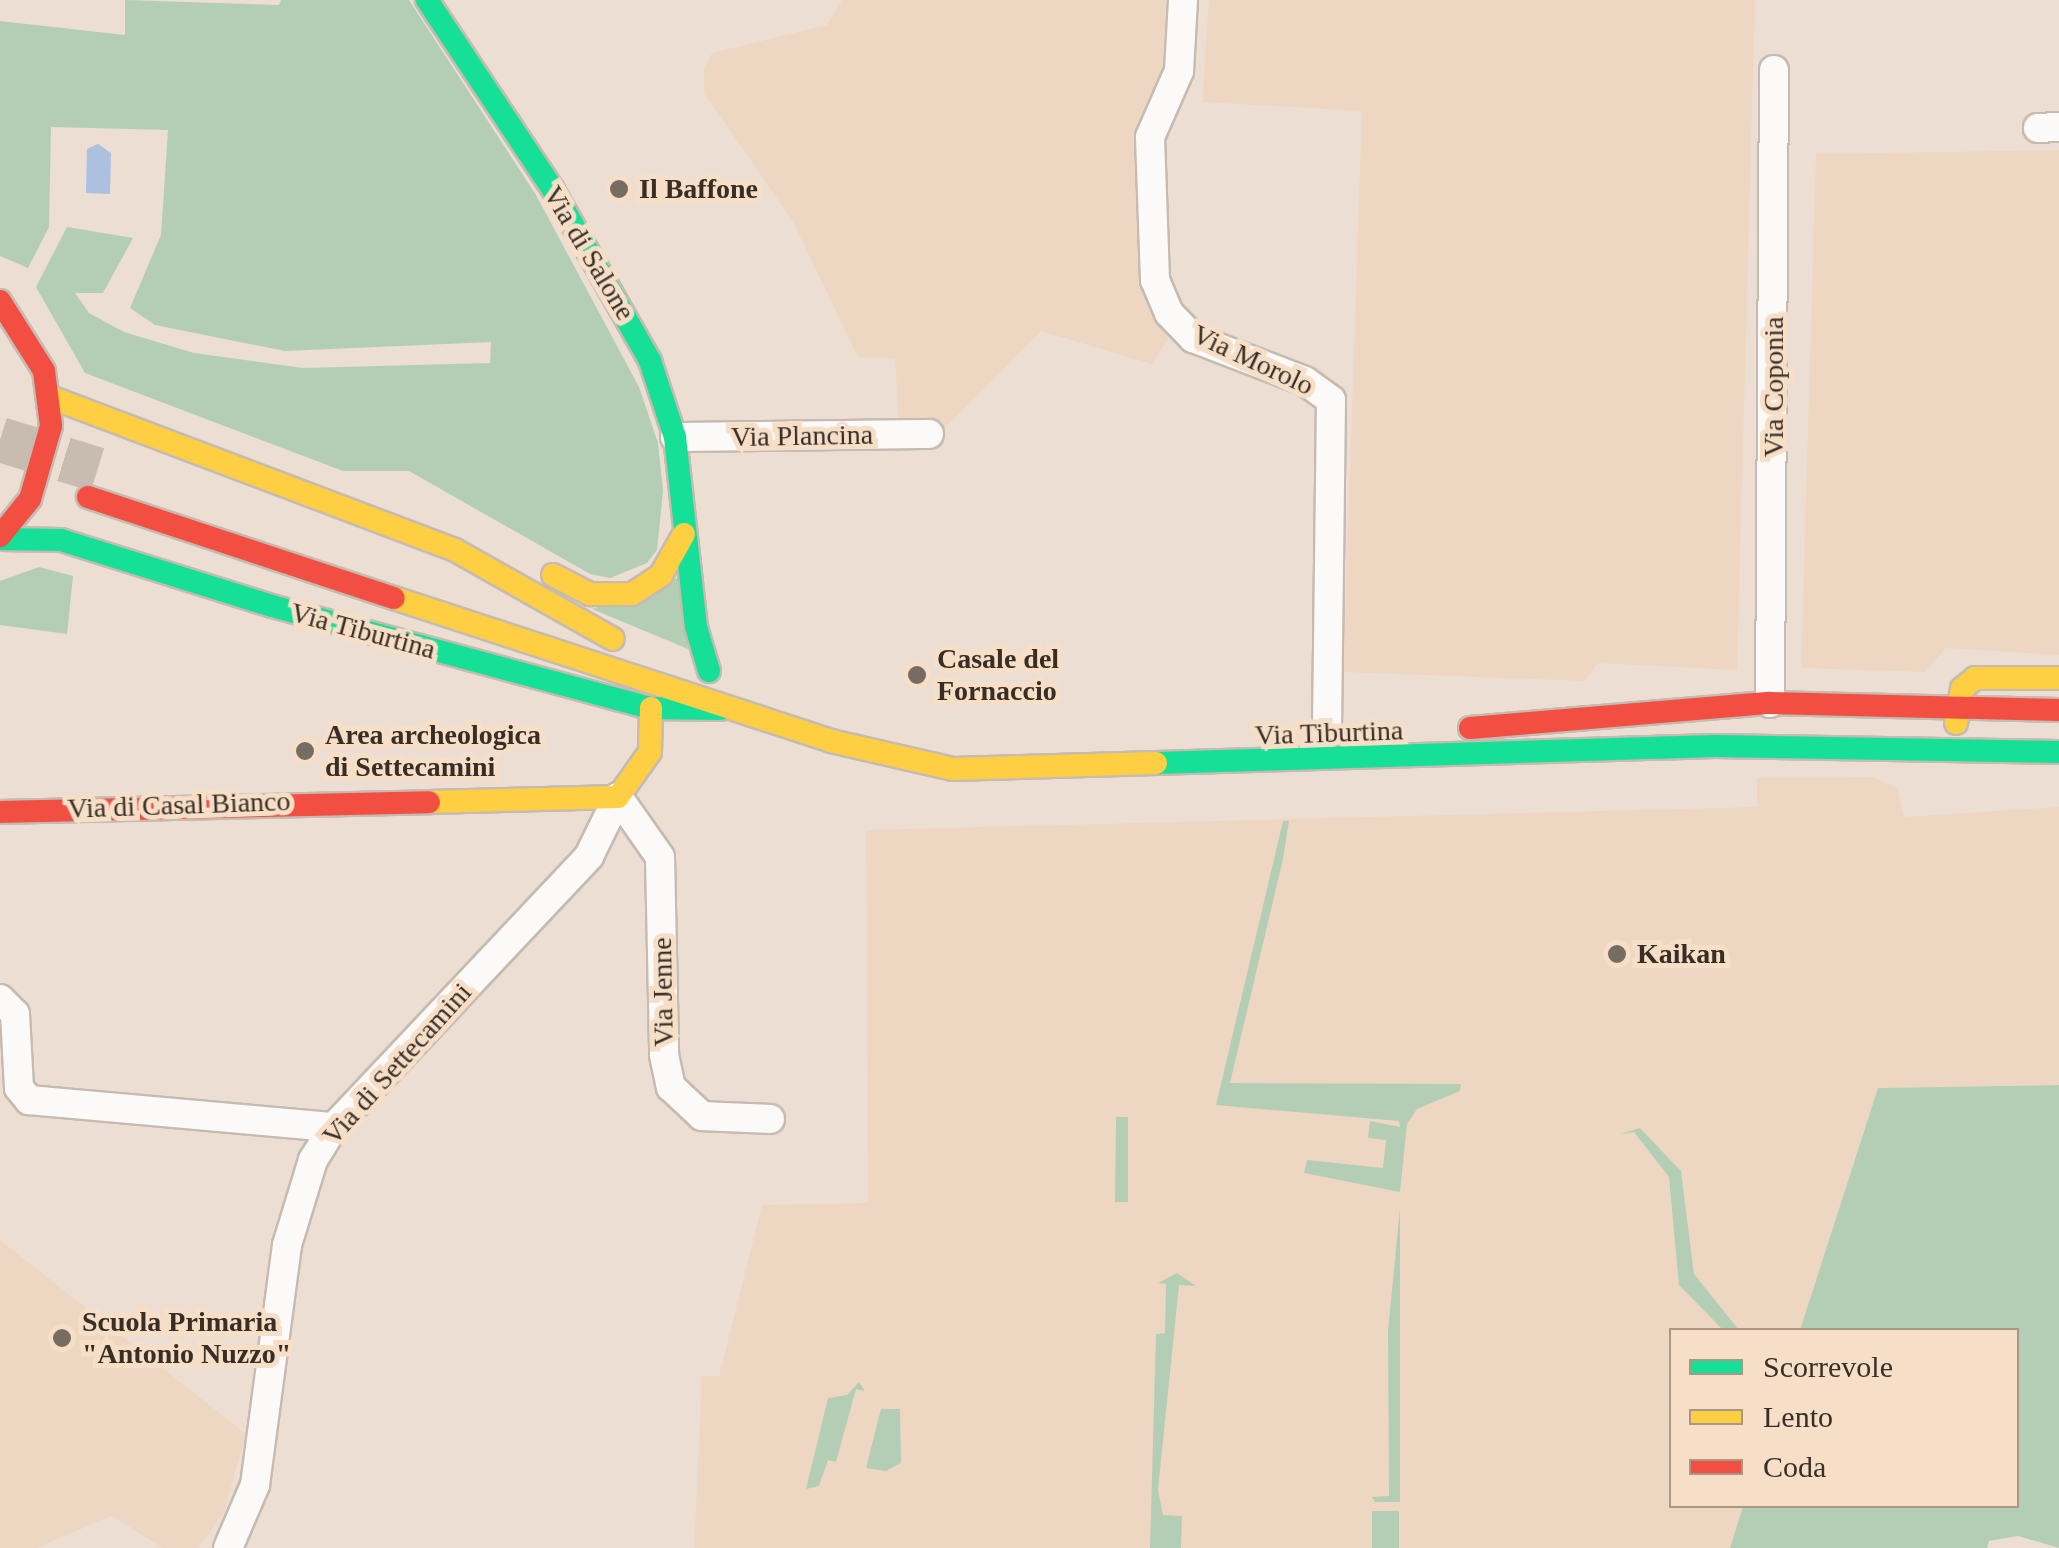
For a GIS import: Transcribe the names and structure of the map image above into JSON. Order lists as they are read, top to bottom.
{
  "streets": {
    "street": [
      "Via di Salone",
      "Via Morolo",
      "Via Coponia",
      "Via Plancina",
      "Via Tiburtina",
      "Via di Casal Bianco",
      "Via Jenne",
      "Via di Settecamini"
    ]
  },
  "crossings": [
    ["Via di Salone", "Via Plancina"],
    ["Via Morolo", "Via Tiburtina"],
    ["Via Coponia", "Via Tiburtina"],
    ["Via di Casal Bianco", "Via Jenne"],
    ["Via di Casal Bianco", "Via di Settecamini"],
    ["Via Jenne", "Via di Settecamini"]
  ],
  "places": [
    "Il Baffone",
    "Casale del Fornaccio",
    "Area archeologica di Settecamini",
    "Kaikan",
    "Scuola Primaria \"Antonio Nuzzo\""
  ],
  "legend": ["Scorrevole", "Lento", "Coda"]
}
